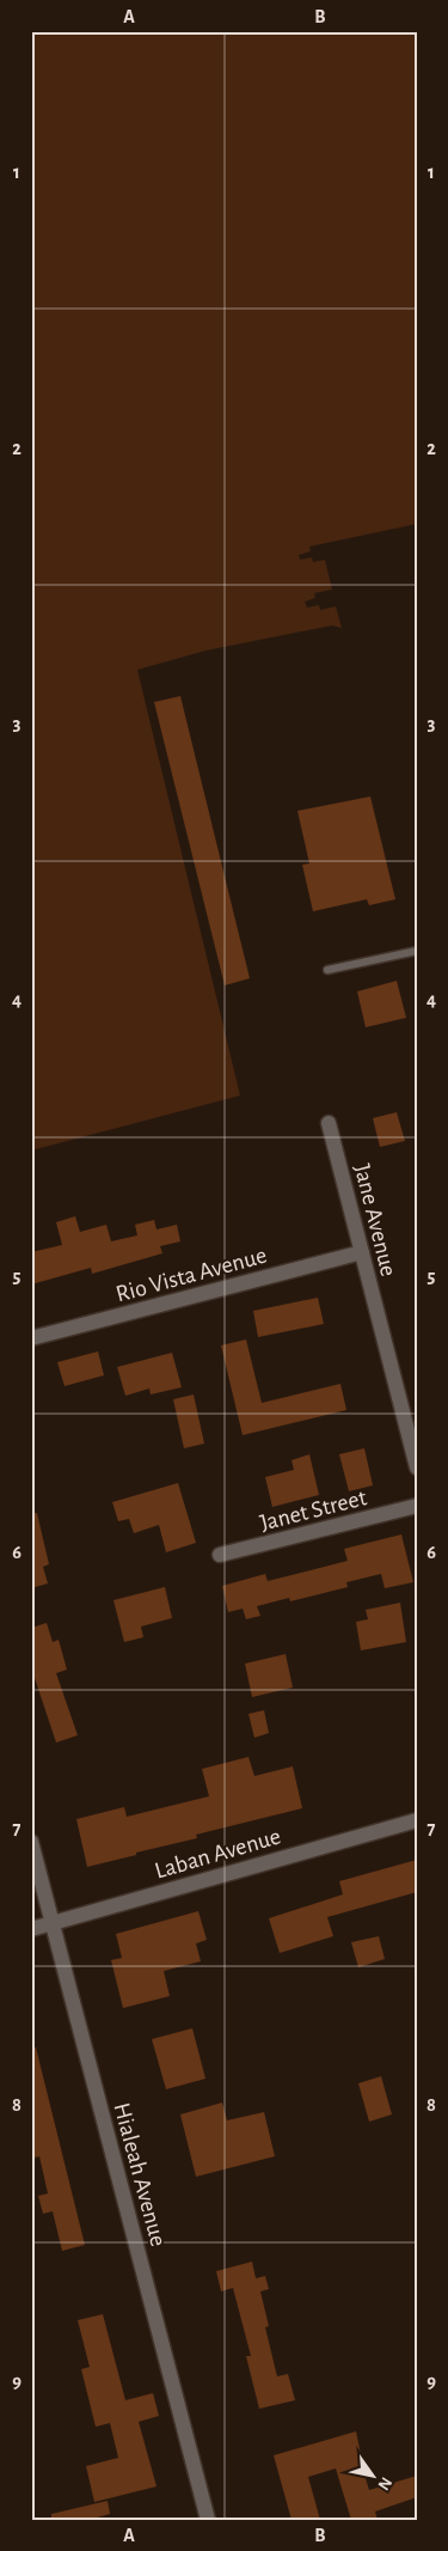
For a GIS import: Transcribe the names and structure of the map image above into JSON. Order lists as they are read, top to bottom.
{
  "streets": {
    "street": [
      "Jane Avenue",
      "Rio Vista Avenue",
      "Janet Street",
      "Laban Avenue",
      "Hialeah Avenue"
    ]
  },
  "crossings": [
    ["Jane Avenue", "Rio Vista Avenue"],
    ["Laban Avenue", "Hialeah Avenue"]
  ],
  "north": "bottom right",
  "grid": {
    "columns": ["A", "B"],
    "rows": [
      "1",
      "2",
      "3",
      "4",
      "5",
      "6",
      "7",
      "8",
      "9"
    ]
  }
}
